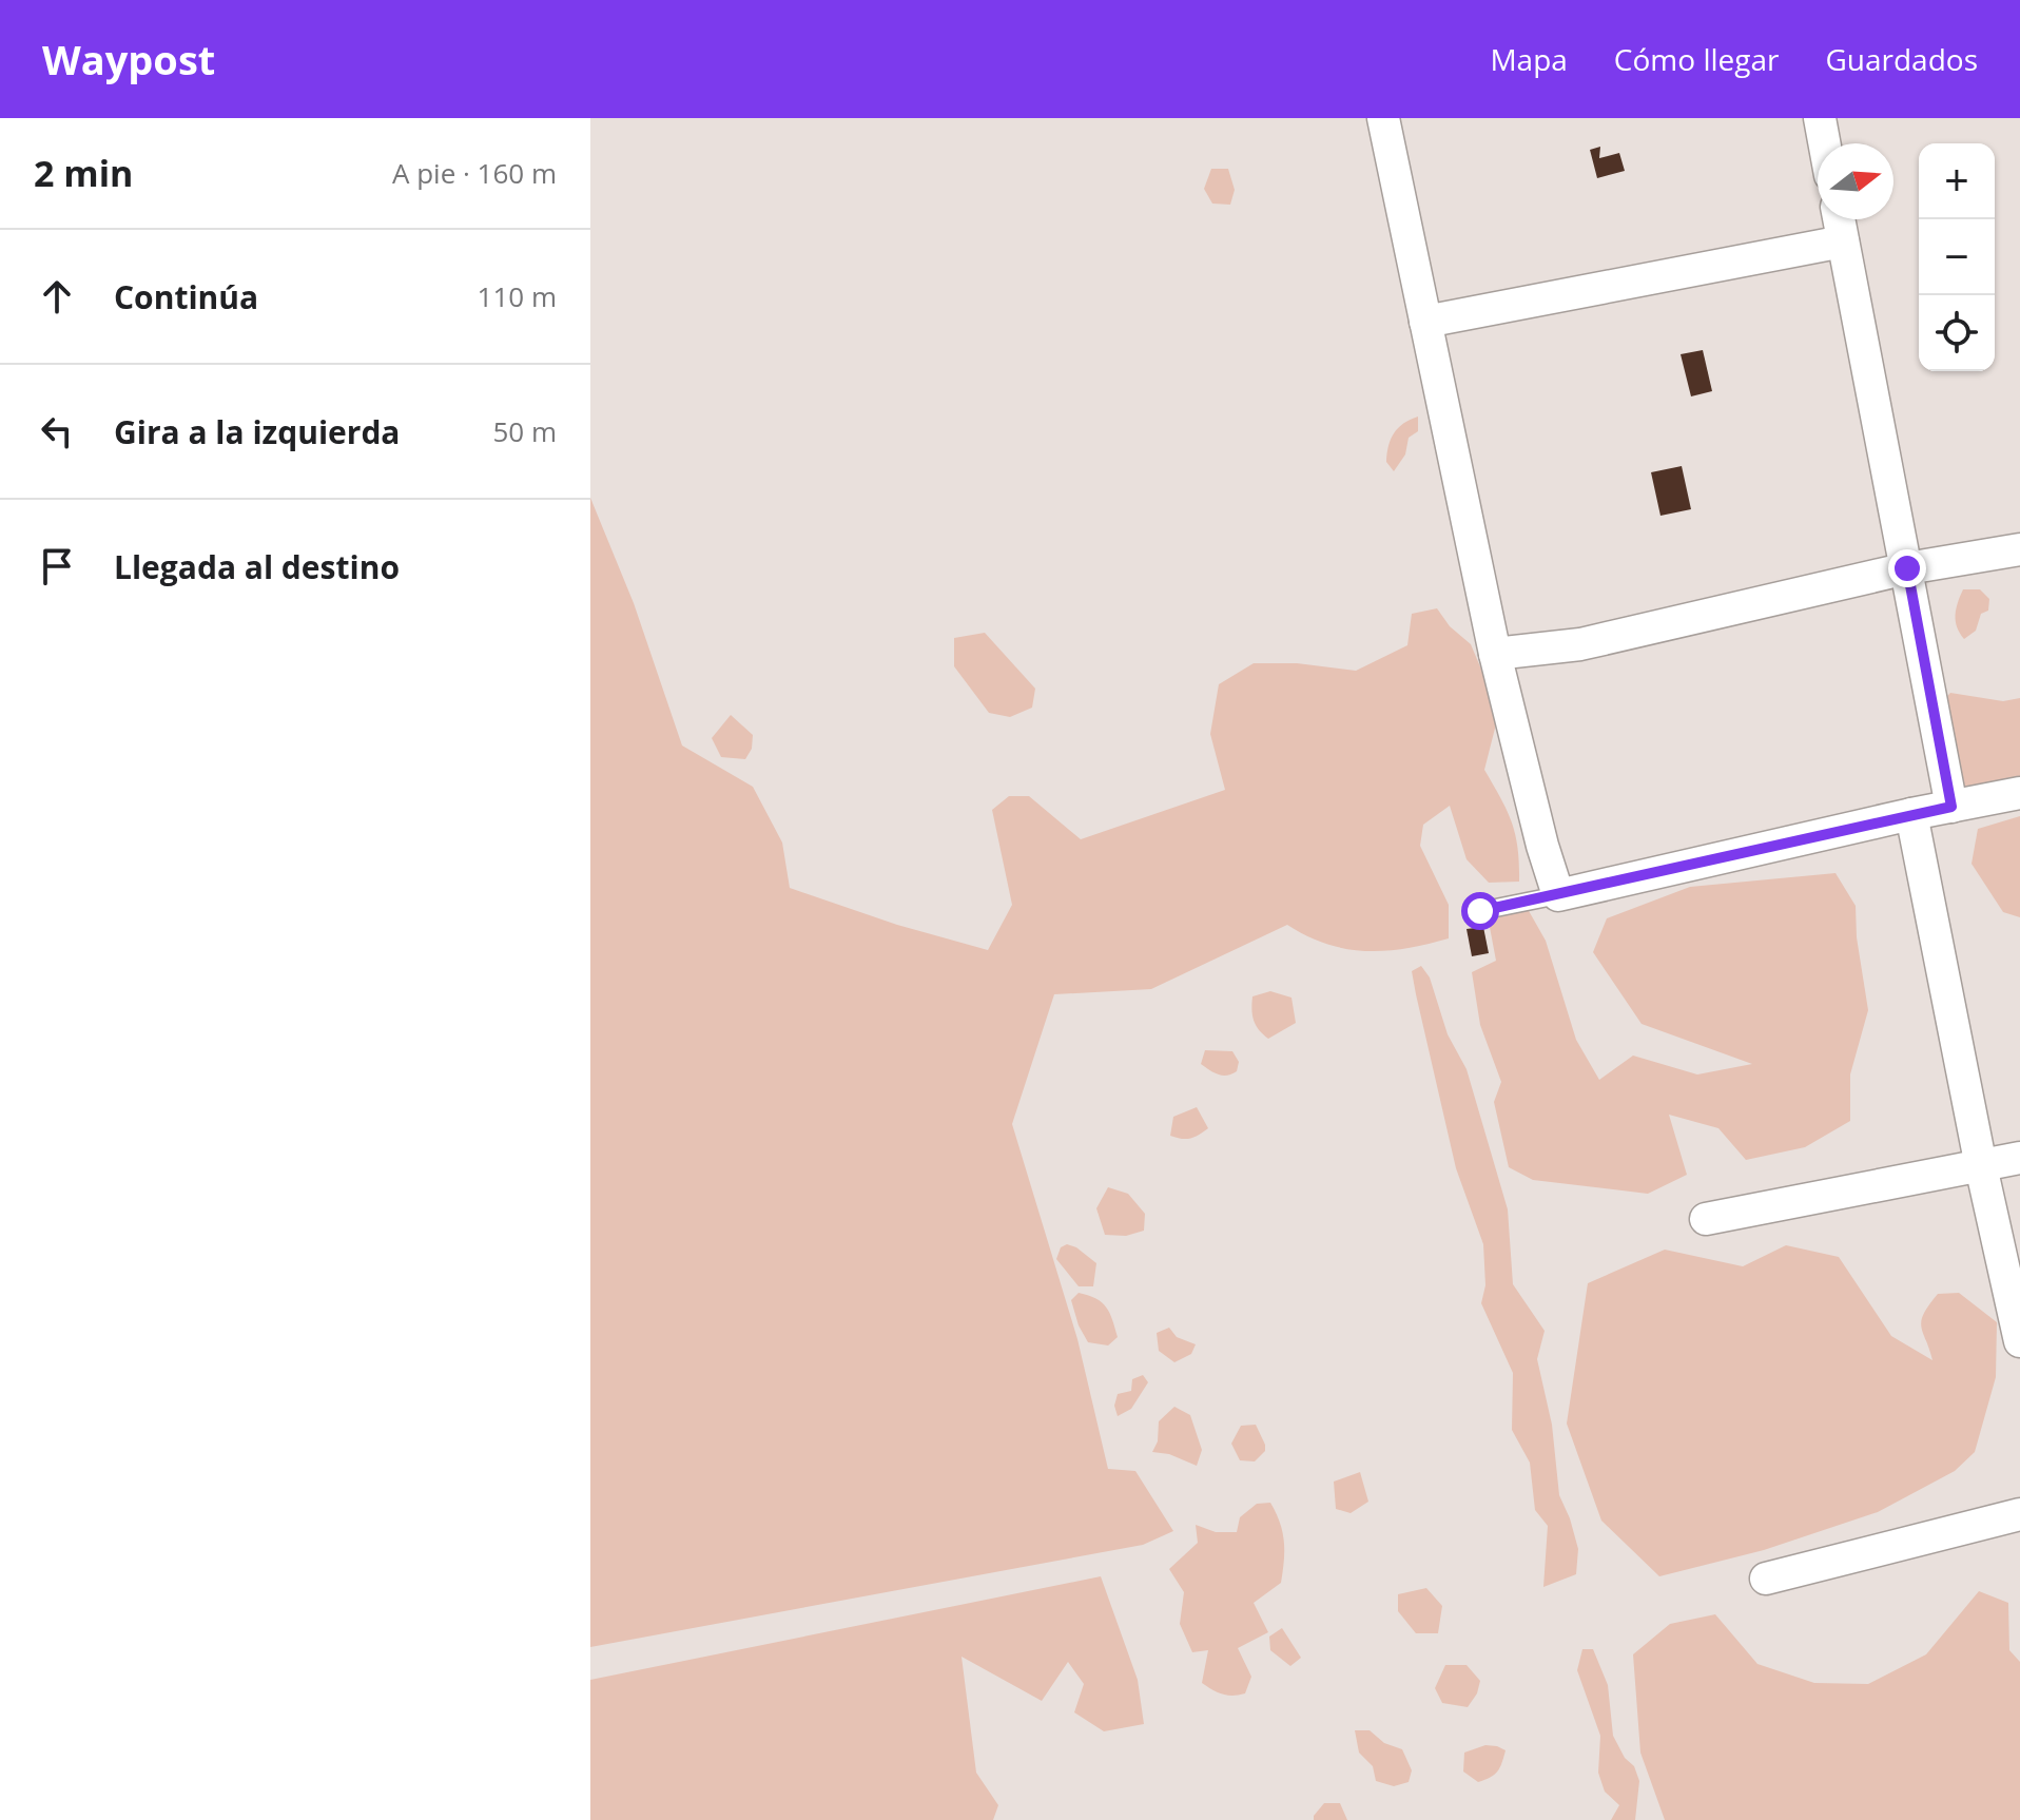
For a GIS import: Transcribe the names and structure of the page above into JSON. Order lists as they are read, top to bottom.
{
  "north": "right",
  "page": {
    "header": "Waypost",
    "nav": ["Mapa", "Cómo llegar", "Guardados"],
    "heading": ["2 min", "A pie · 160 m"],
    "map_buttons": ["+", "−"],
    "list": [
      ["Continúa", "110 m"],
      ["Gira a la izquierda", "50 m"],
      "Llegada al destino"
    ]
  }
}
